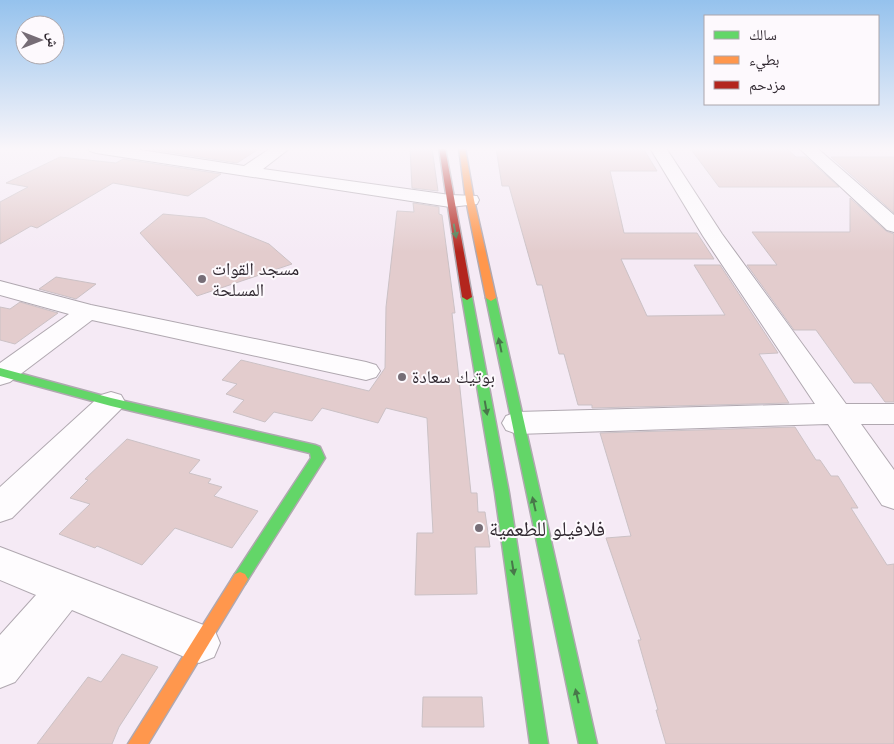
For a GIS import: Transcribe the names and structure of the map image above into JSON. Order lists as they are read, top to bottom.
{
  "places": ["مسجد القوات المسلحة", "بوتيك سعادة", "فلافيلو للطعمية"],
  "legend": ["سالك", "بطيء", "مزدحم"],
  "north": "right"
}
